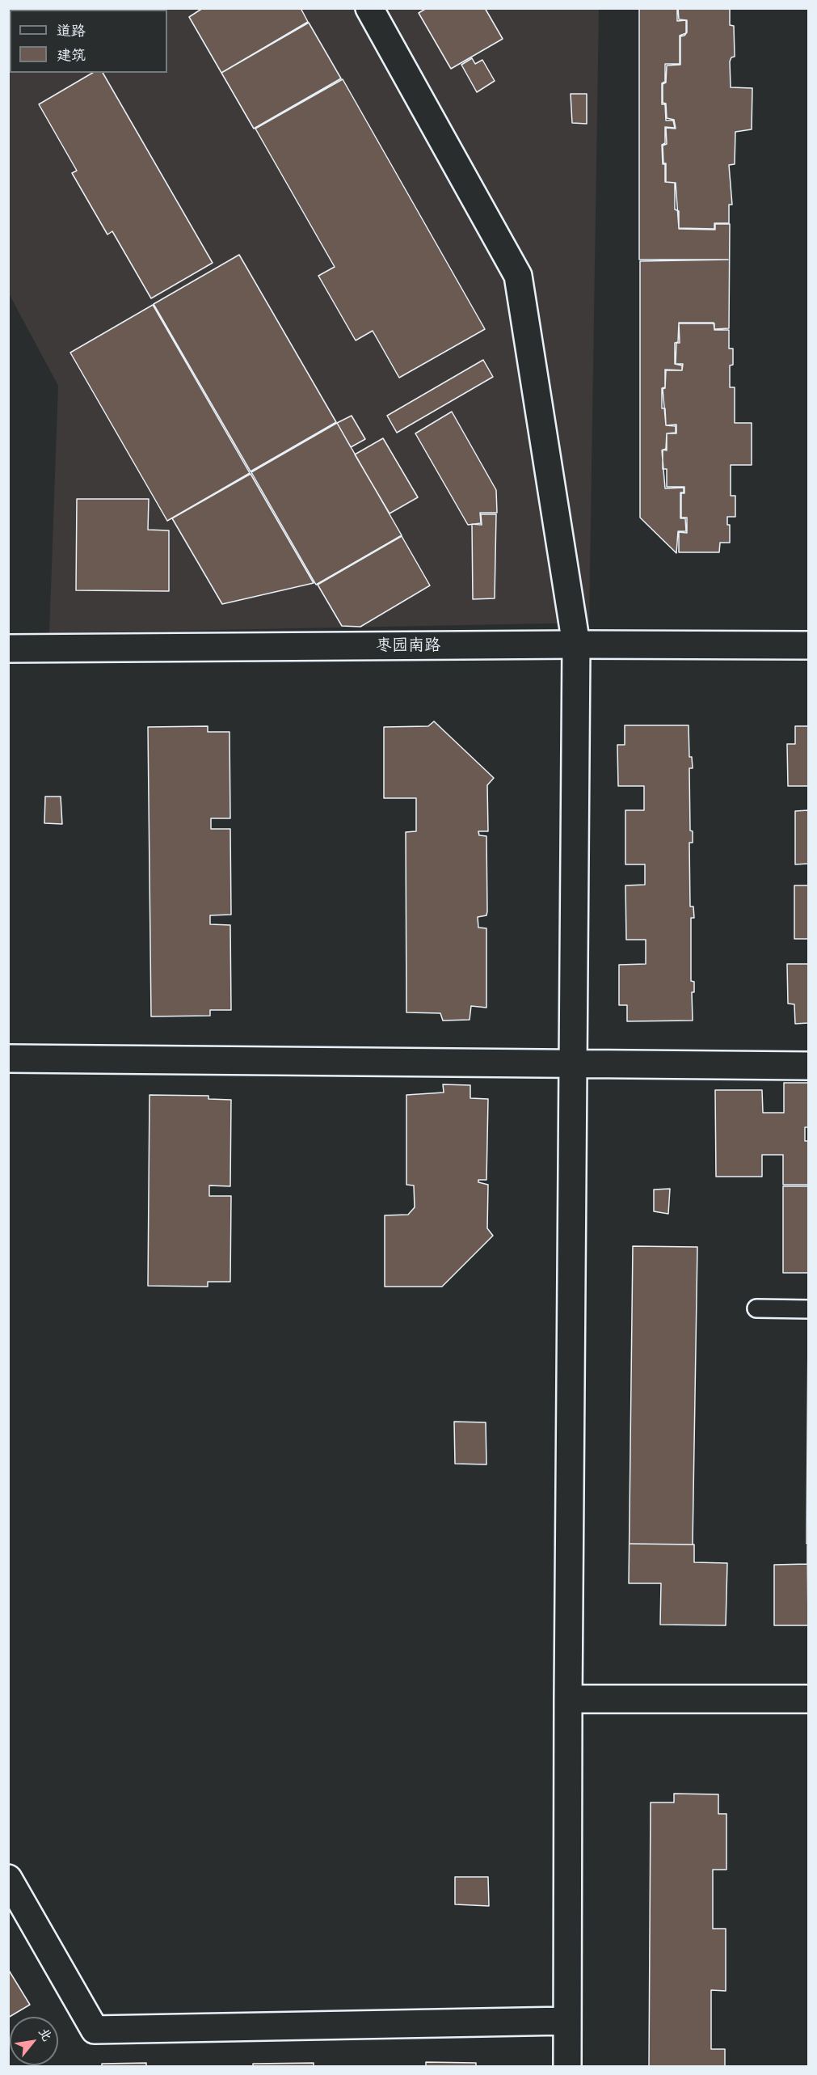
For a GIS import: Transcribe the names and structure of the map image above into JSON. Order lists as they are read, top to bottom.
{
  "streets": {
    "street": ["枣园南路"]
  },
  "legend": ["道路", "建筑"],
  "north": "top right"
}
